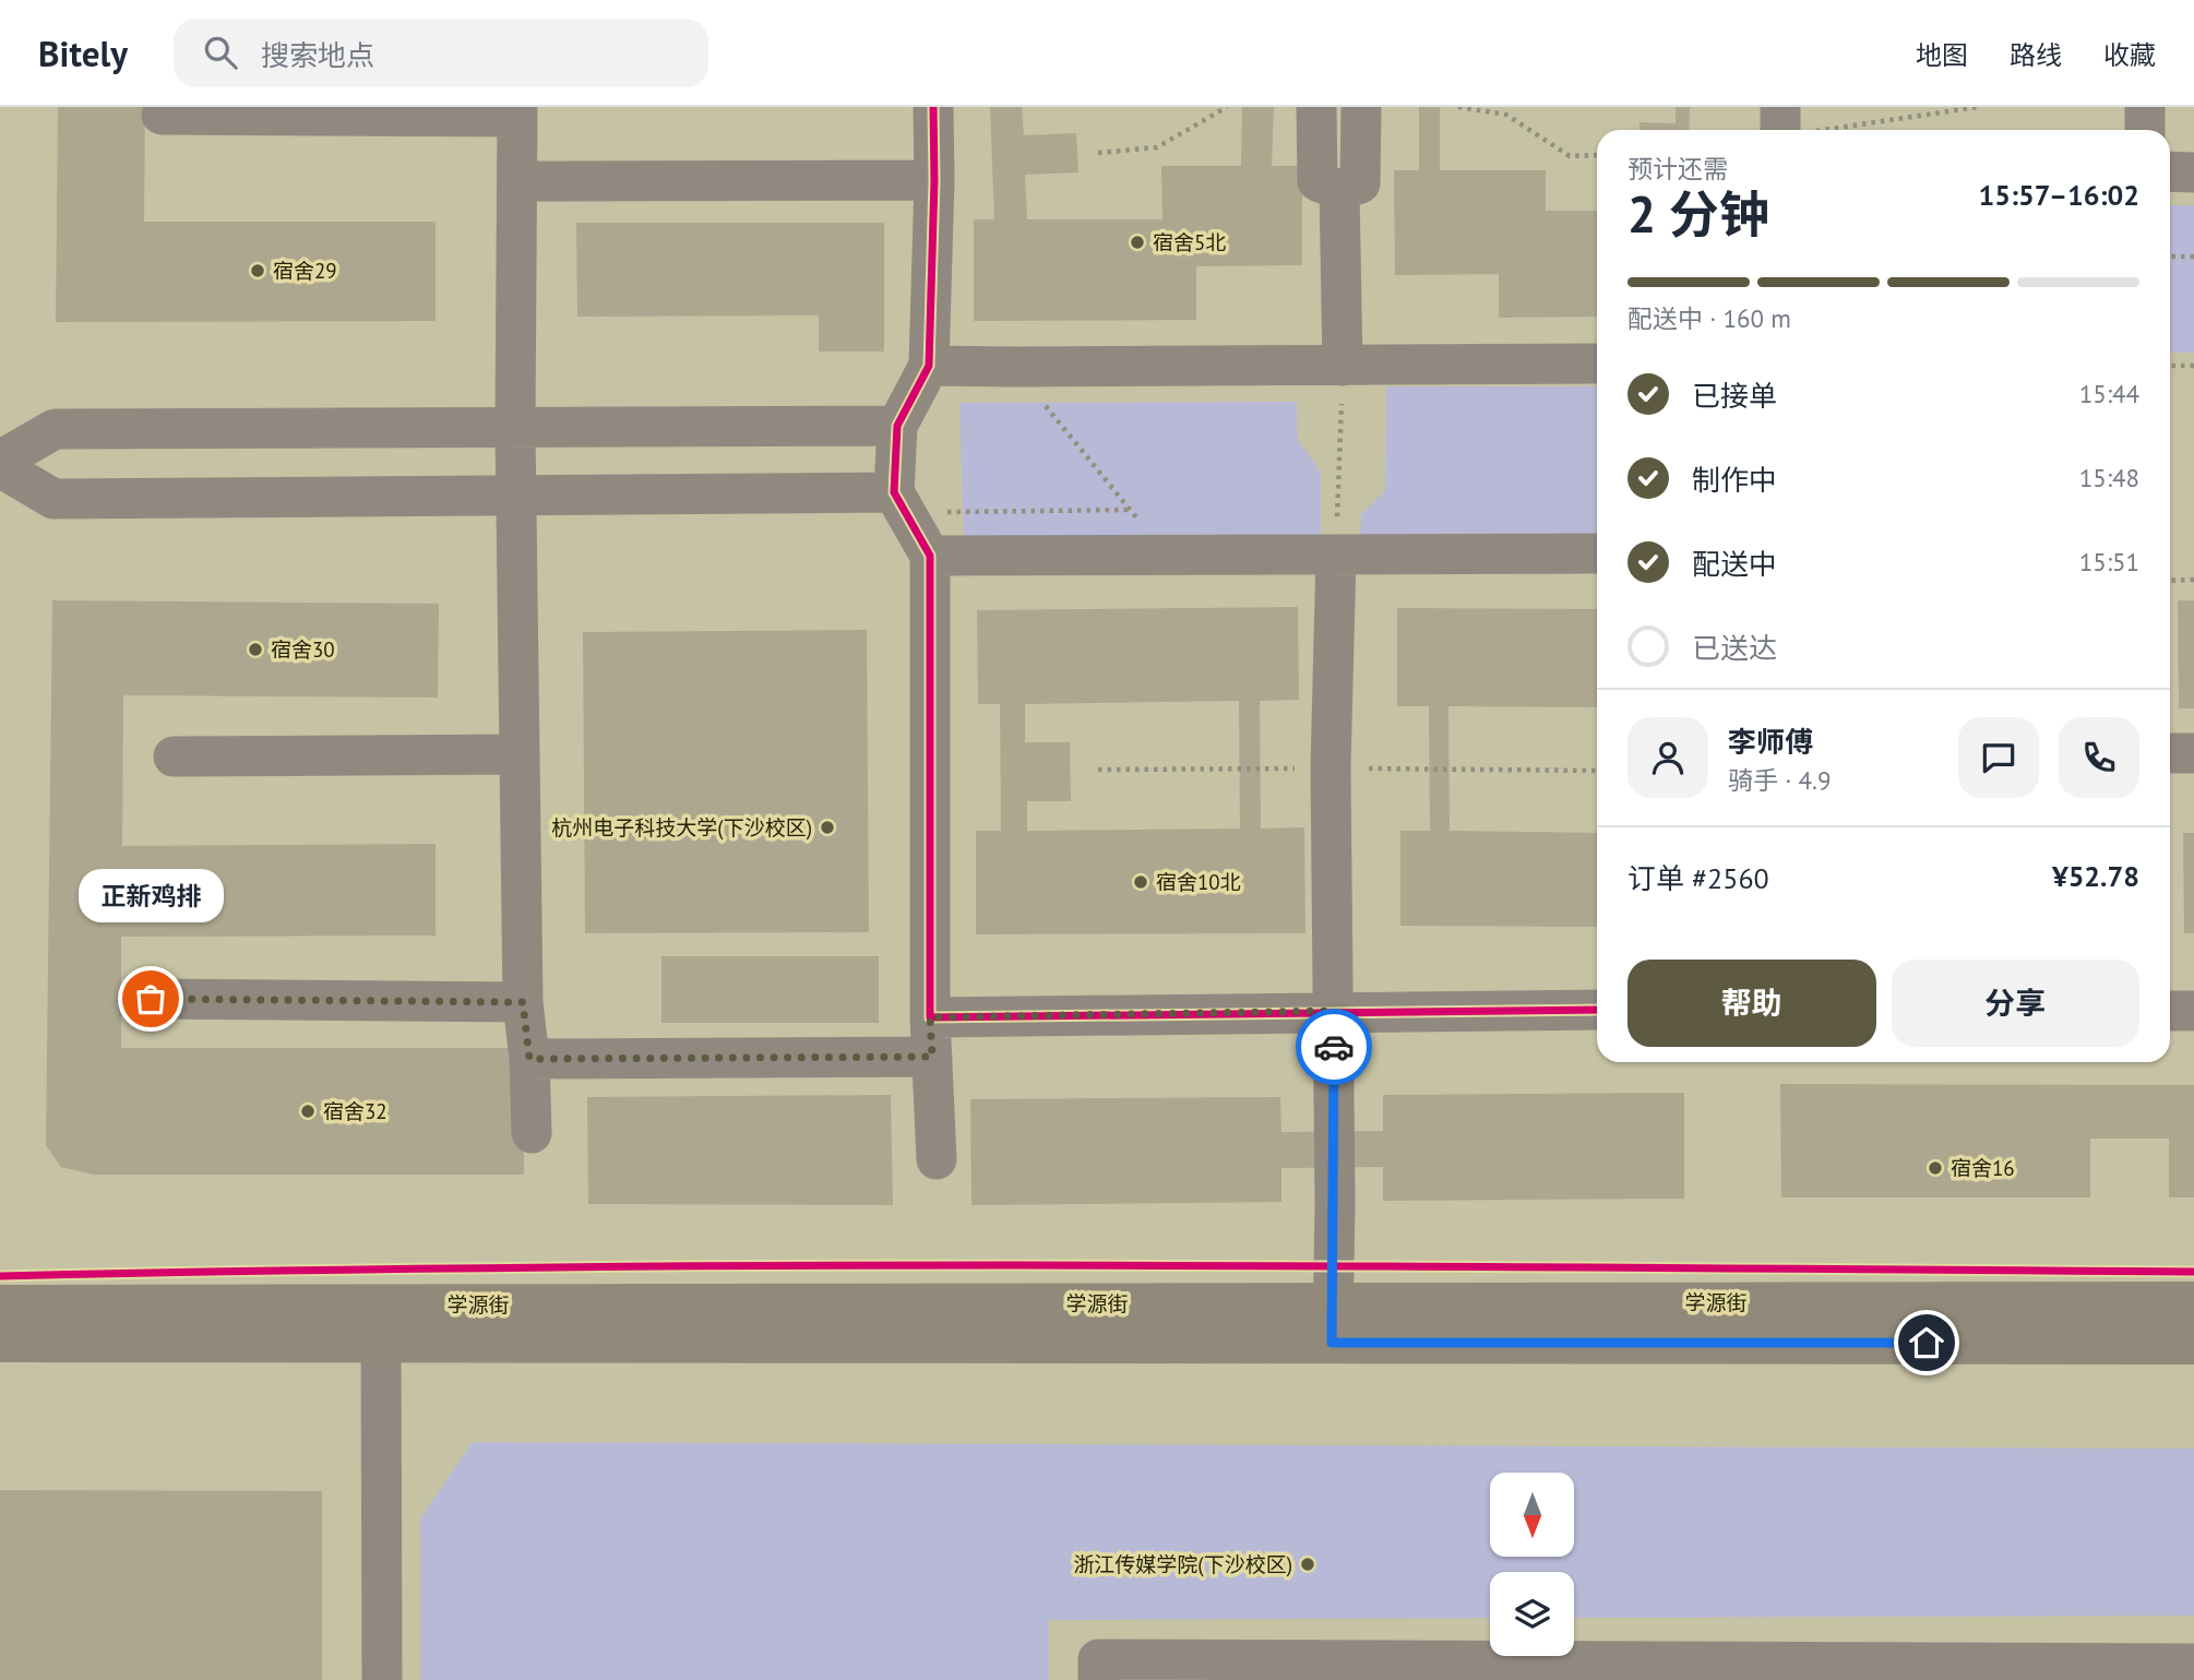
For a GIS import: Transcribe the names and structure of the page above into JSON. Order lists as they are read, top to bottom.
{
  "streets": {
    "main road": ["学源街"]
  },
  "places": [
    "宿舍5北",
    "宿舍29",
    "宿舍30",
    "杭州电子科技大学(下沙校区)",
    "宿舍10北",
    "正新鸡排",
    "宿舍32",
    "宿舍16",
    "浙江传媒学院(下沙校区)"
  ],
  "north": "bottom",
  "page": {
    "header": "Bitely",
    "search": "搜索地点",
    "nav": ["地图", "路线", "收藏"],
    "heading": ["2 分钟", "预计还需", "15:57–16:02"],
    "panel": [
      "李师傅",
      "骑手 · 4.9",
      "订单 #2560",
      "¥52.78"
    ],
    "bar": "配送中 · 160 m",
    "list": [
      ["已接单", "15:44"],
      ["制作中", "15:48"],
      ["配送中", "15:51"],
      "已送达"
    ],
    "bubble": "正新鸡排",
    "buttons": ["帮助", "分享"]
  }
}
